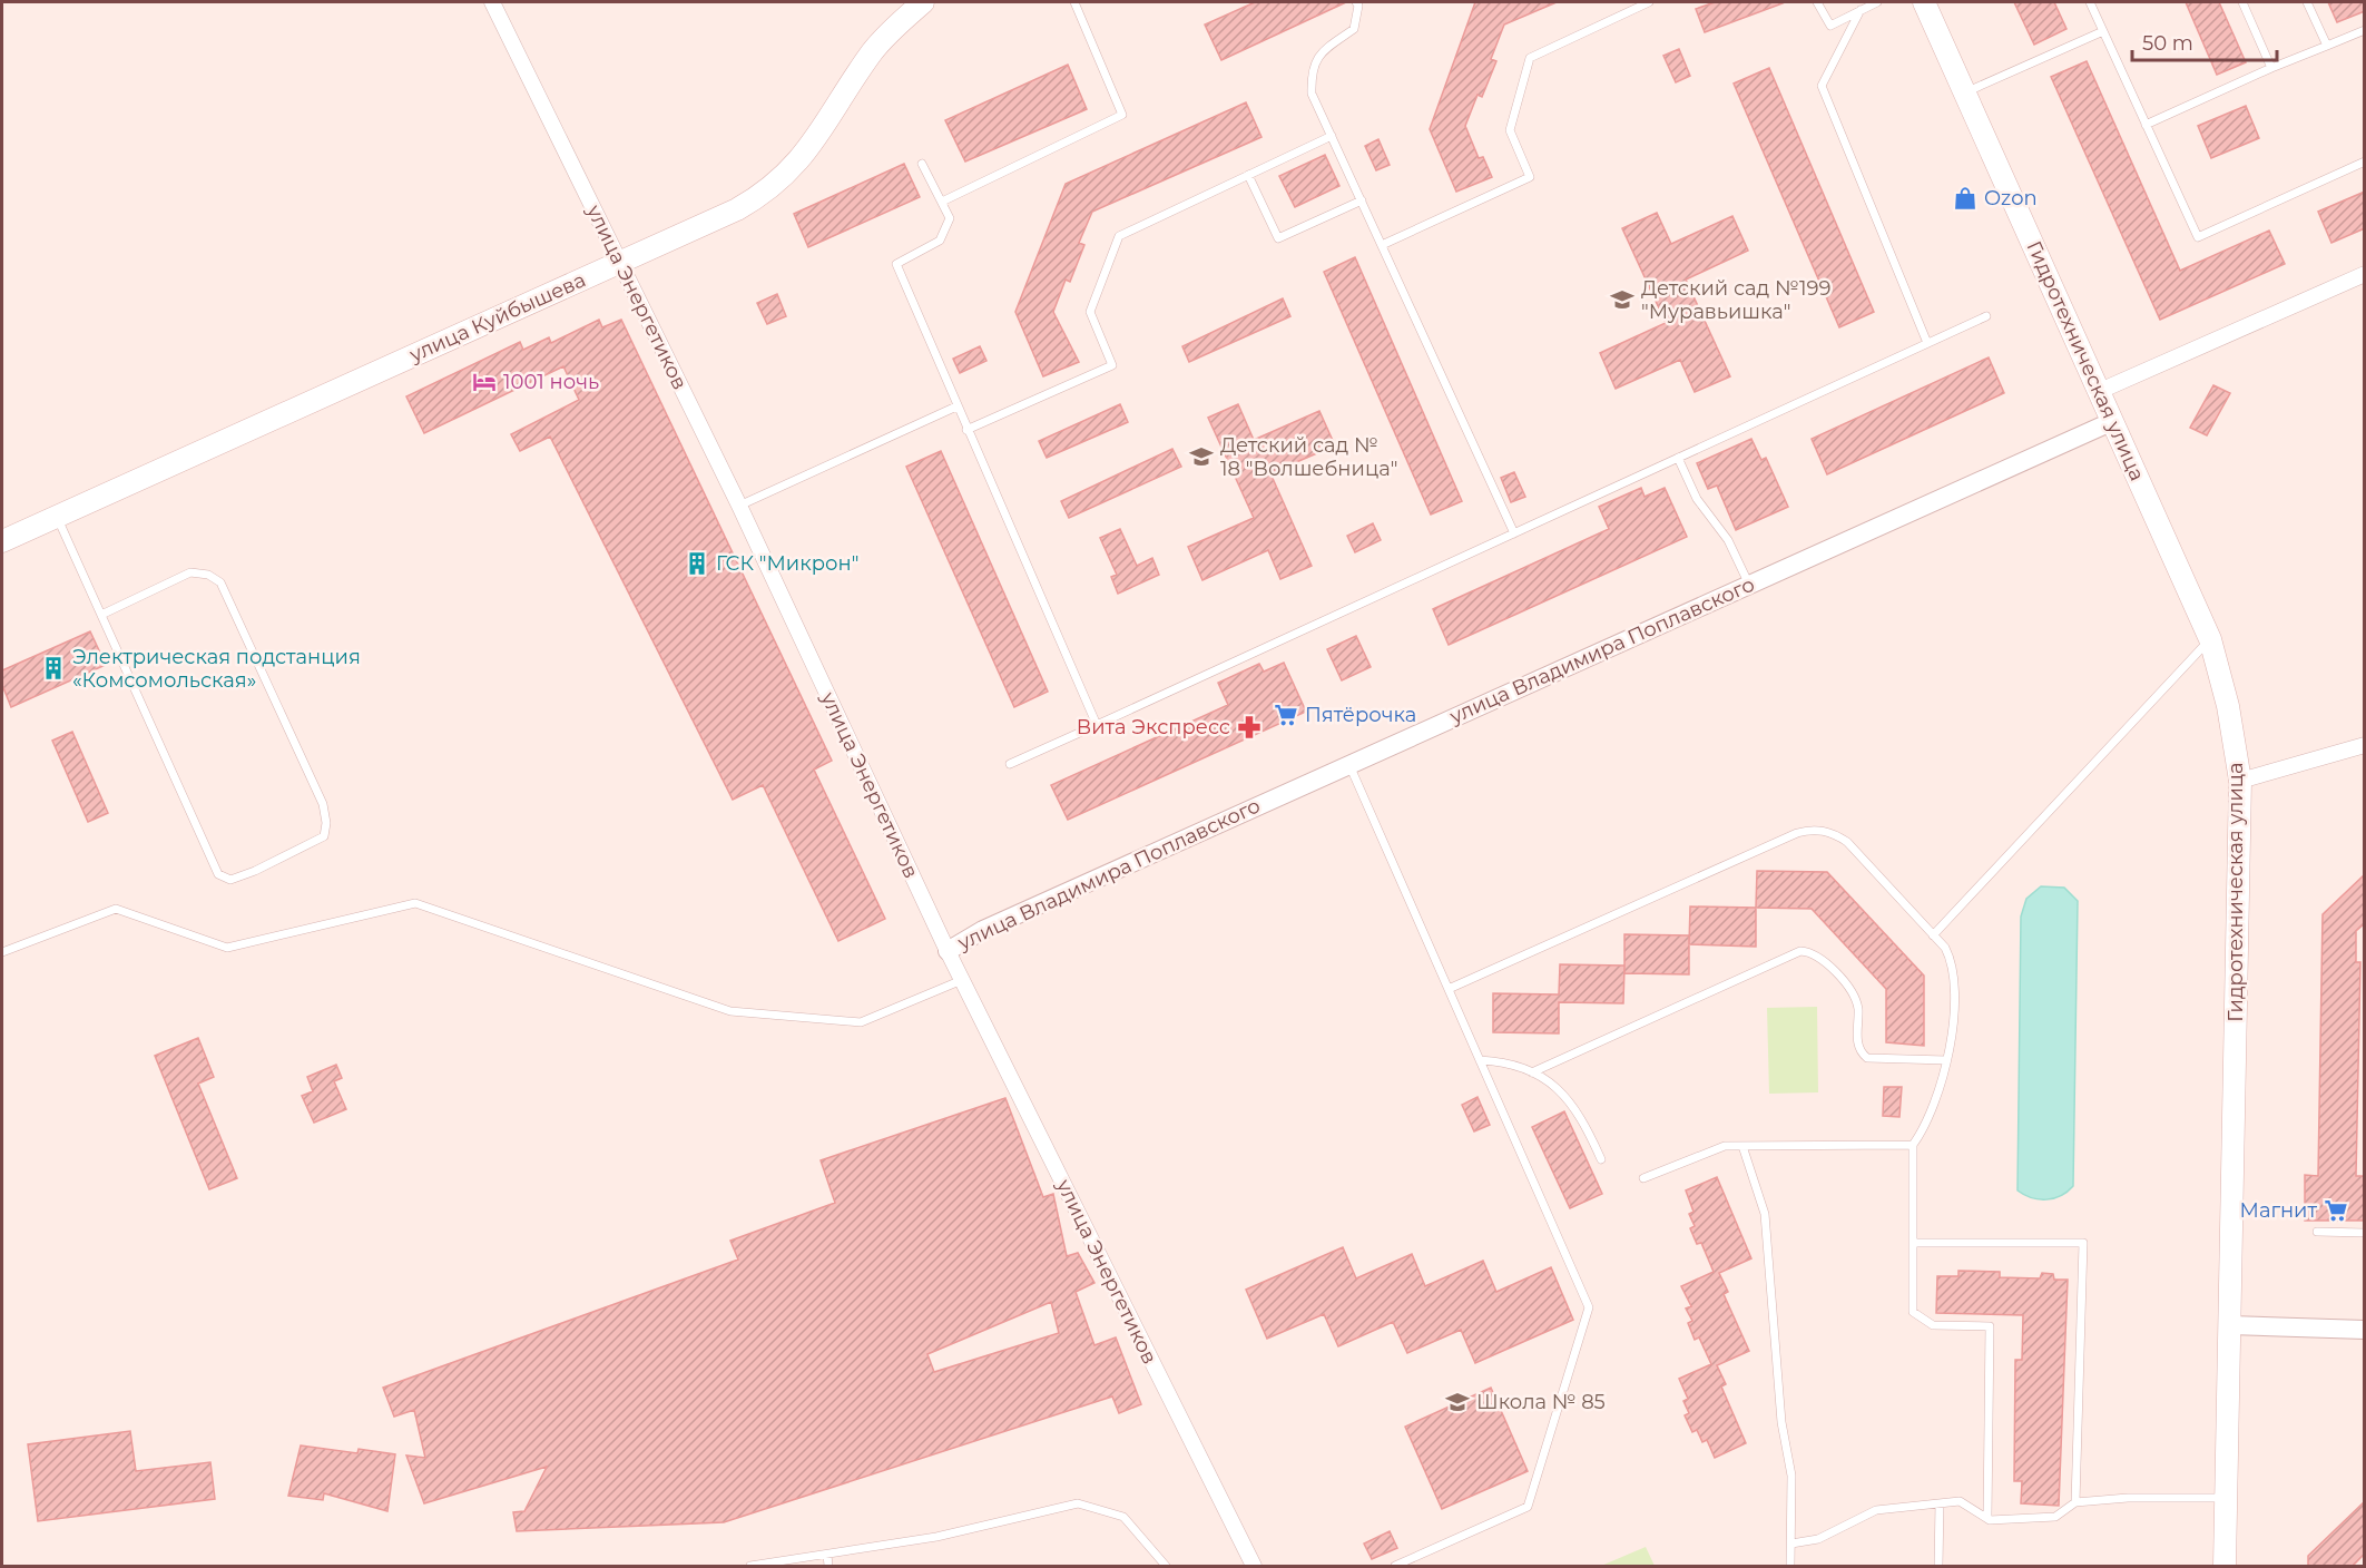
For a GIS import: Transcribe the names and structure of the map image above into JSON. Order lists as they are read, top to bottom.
{
  "streets": {
    "main road": ["улица Куйбышева", "Гидротехническая улица"],
    "street": ["улица Энергетиков", "улица Владимира Поплавского"]
  },
  "crossings": [
    ["улица Энергетиков", "улица Куйбышева"],
    ["улица Энергетиков", "улица Владимира Поплавского"],
    ["Гидротехническая улица", "улица Владимира Поплавского"]
  ],
  "places": {
    "shop": ["Ozon"],
    "school or university": ["Детский сад №199 \"Муравьишка\"", "Детский сад № 18 \"Волшебница\"", "Школа № 85"],
    "hotel": ["1001 ночь"],
    "building": ["ГСК \"Микрон\"", "Электрическая подстанция «Комсомольская»"],
    "supermarket": ["Пятёрочка", "Магнит"],
    "pharmacy": ["Вита Экспресс"]
  },
  "scale_bar": "50 m"
}
